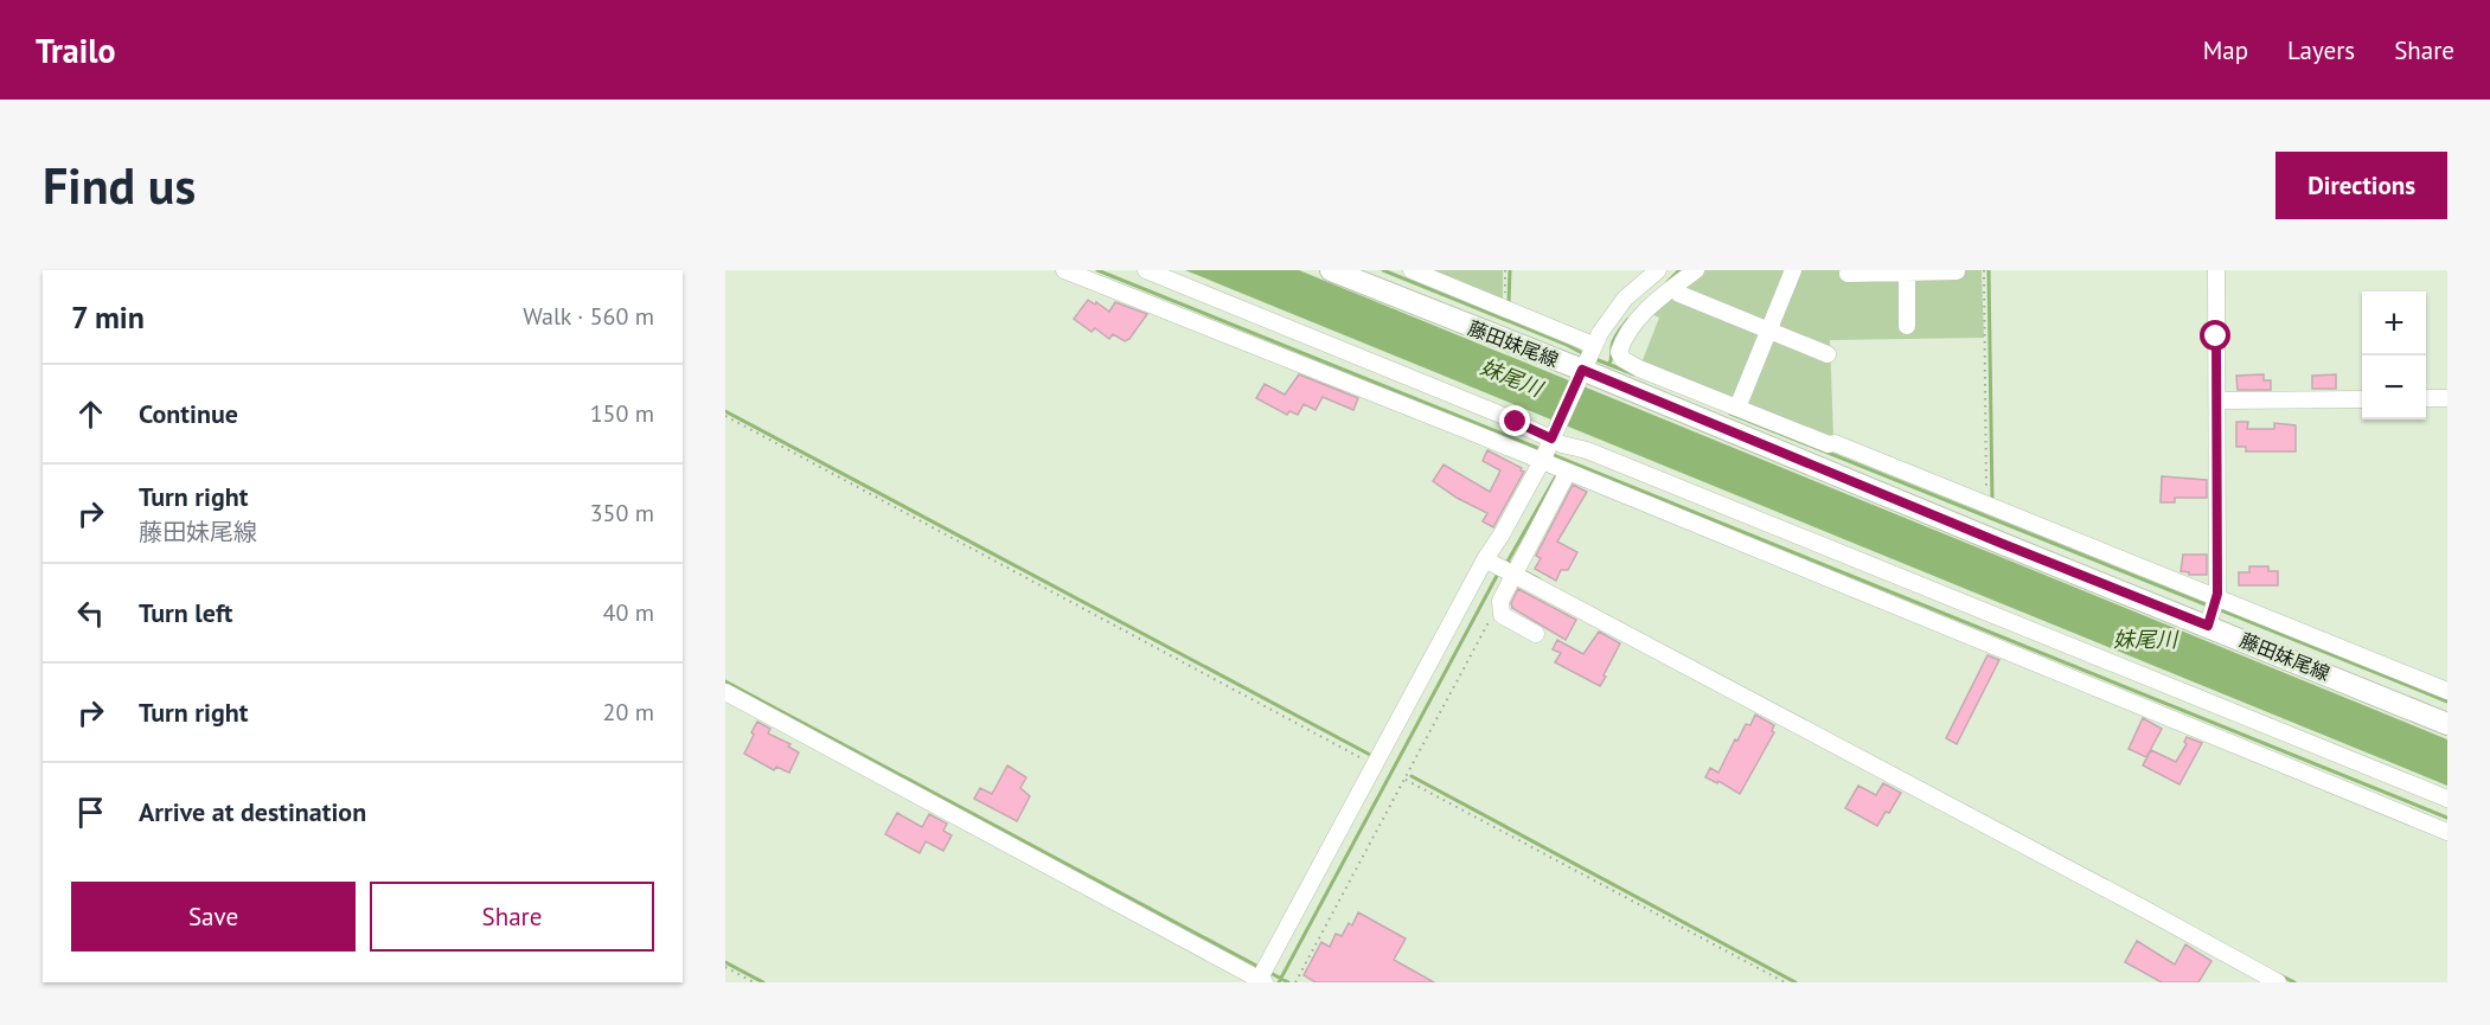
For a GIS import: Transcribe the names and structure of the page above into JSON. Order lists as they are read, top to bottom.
{
  "streets": {
    "main road": ["藤田妹尾線"]
  },
  "water": ["妹尾川"],
  "page": {
    "header": "Trailo",
    "nav": ["Map", "Layers", "Share"],
    "buttons": [
      "Directions",
      ["Save", "Share"]
    ],
    "title": "Find us",
    "heading": ["7 min", "Walk · 560 m"],
    "map_buttons": ["+", "−"],
    "list": [
      ["Continue", "150 m"],
      ["Turn right", "藤田妹尾線", "350 m"],
      ["Turn left", "40 m"],
      ["Turn right", "20 m"],
      "Arrive at destination"
    ]
  }
}
